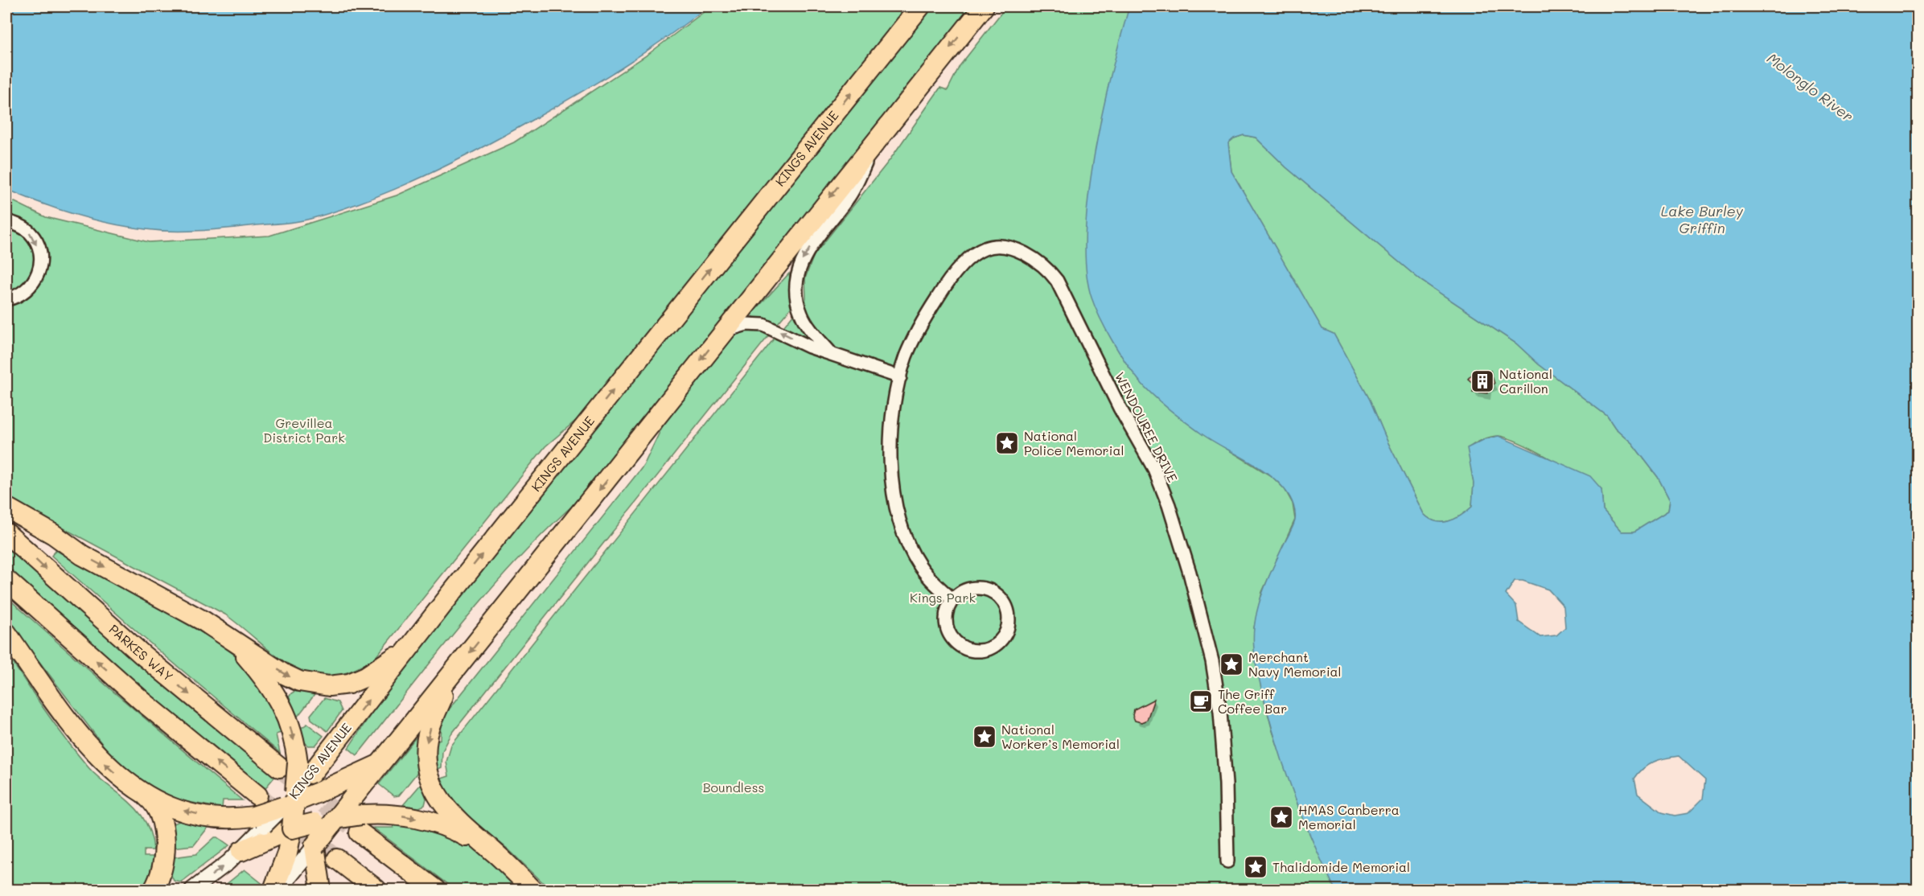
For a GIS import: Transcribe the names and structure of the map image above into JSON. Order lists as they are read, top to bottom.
{
  "streets": {
    "main road": ["KINGS AVENUE", "PARKES WAY"],
    "street": ["WENDOUREE DRIVE"]
  },
  "crossings": [
    ["KINGS AVENUE", "PARKES WAY"]
  ],
  "water": ["Molonglo River", "Lake Burley Griffin"],
  "parks": ["Grevillea District Park", "Kings Park", "Boundless"],
  "places": {
    "building": ["National Carillon"],
    "place": [
      "National Police Memorial",
      "Merchant Navy Memorial",
      "National Worker’s Memorial",
      "HMAS Canberra Memorial",
      "Thalidomide Memorial"
    ],
    "cafe": ["The Griff Coffee Bar"]
  }
}
